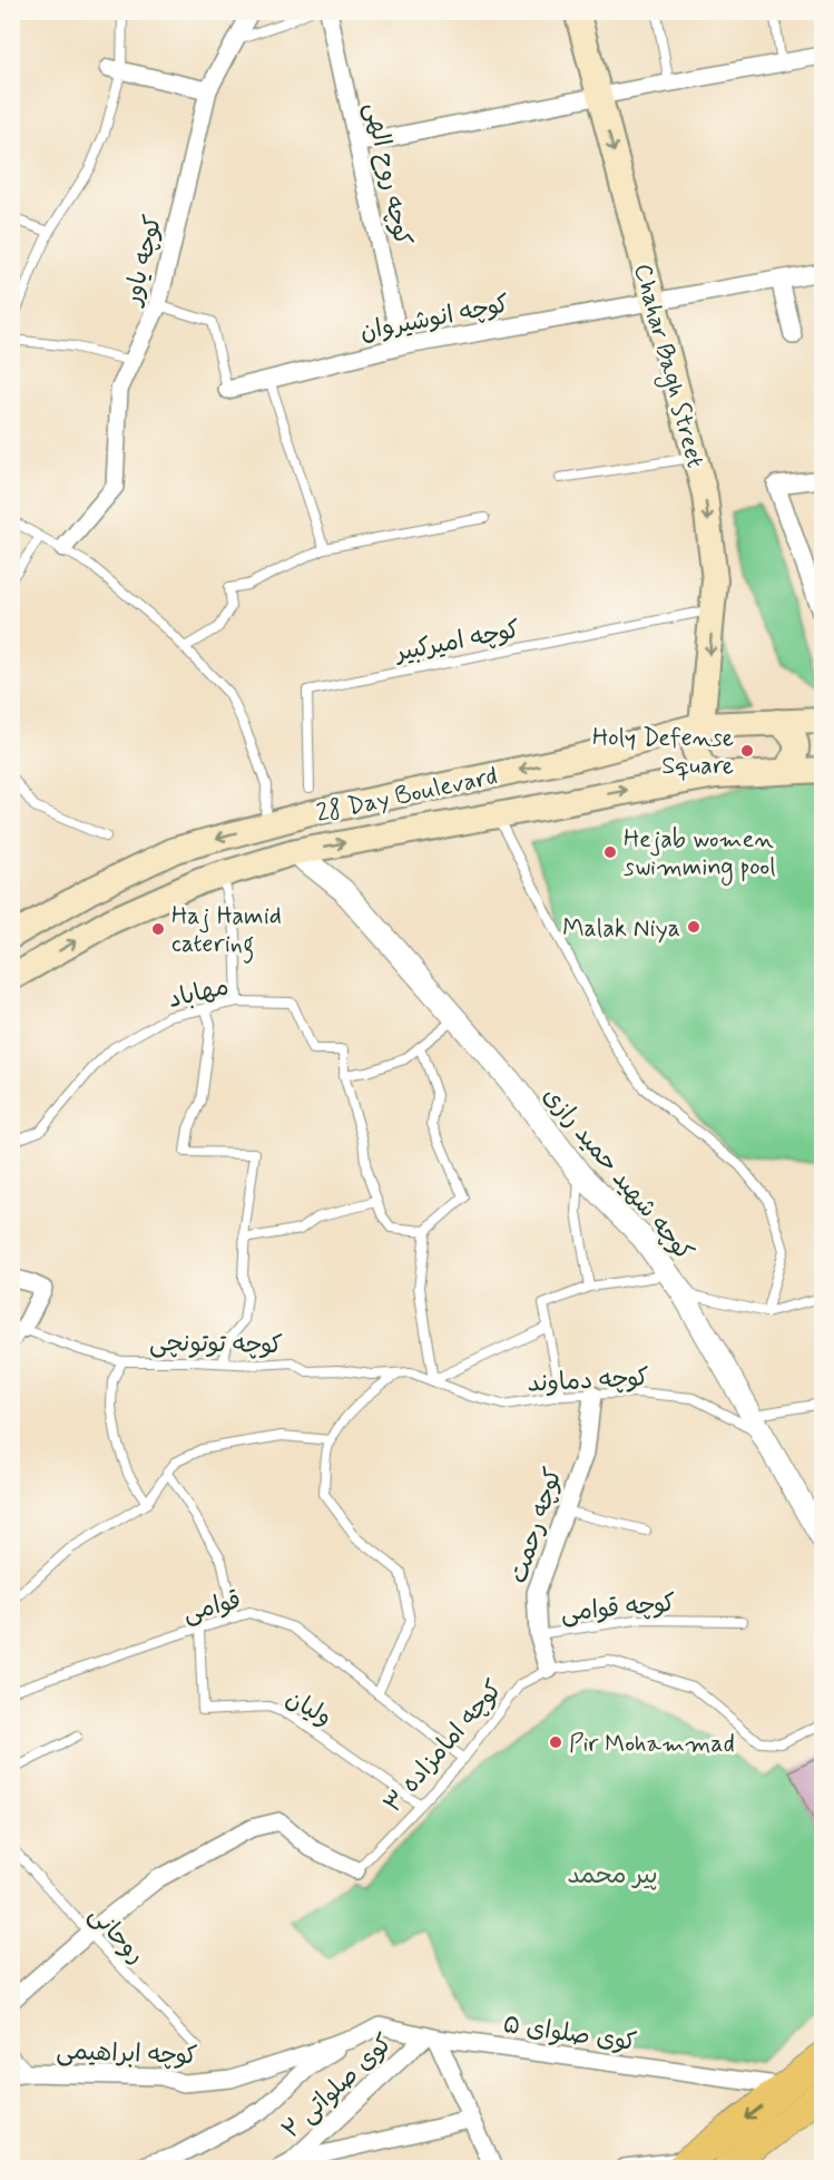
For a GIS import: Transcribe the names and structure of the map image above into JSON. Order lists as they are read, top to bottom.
{
  "streets": {
    "main road": ["Chahar Bagh Street", "28 Day Boulevard"],
    "street": [
      "کوچه روح الهی",
      "کوچه یاور",
      "کوچه انوشیروان",
      "کوچه شهید حمید رازی",
      "کوچه رحمت",
      "کوی صلوای ۵",
      "کوچه ابراهیمی",
      "کوی صلواتی ۲"
    ],
    "lane": [
      "کوچه امیرکبیر",
      "مهاباد",
      "کوچه توتونچی",
      "کوچه دماوند",
      "قوامی",
      "کوچه قوامی",
      "ولیان",
      "کوچه امامزاده ۳",
      "روحانی"
    ]
  },
  "crossings": [
    ["کوچه روح الهی", "کوچه انوشیروان"],
    ["کوچه انوشیروان", "Chahar Bagh Street"],
    ["Chahar Bagh Street", "کوچه امیرکبیر"],
    ["Chahar Bagh Street", "28 Day Boulevard"],
    ["28 Day Boulevard", "کوچه شهید حمید رازی"],
    ["کوچه شهید حمید رازی", "کوچه دماوند"],
    ["کوچه توتونچی", "کوچه دماوند"],
    ["کوچه دماوند", "کوچه رحمت"],
    ["کوچه رحمت", "کوچه قوامی"],
    ["کوچه رحمت", "کوچه امامزاده ۳"],
    ["قوامی", "ولیان"],
    ["قوامی", "کوچه امامزاده ۳"],
    ["ولیان", "کوچه امامزاده ۳"],
    ["کوی صلوای ۵", "کوچه ابراهیمی"],
    ["کوی صلوای ۵", "کوی صلواتی ۲"]
  ],
  "one_way": ["Chahar Bagh Street"],
  "parks": ["پیر محمد"],
  "places": [
    "Holy Defense Square",
    "Hejab women swimming pool",
    "Malak Niya",
    "Haj Hamid catering",
    "Pir Mohammad"
  ]
}
